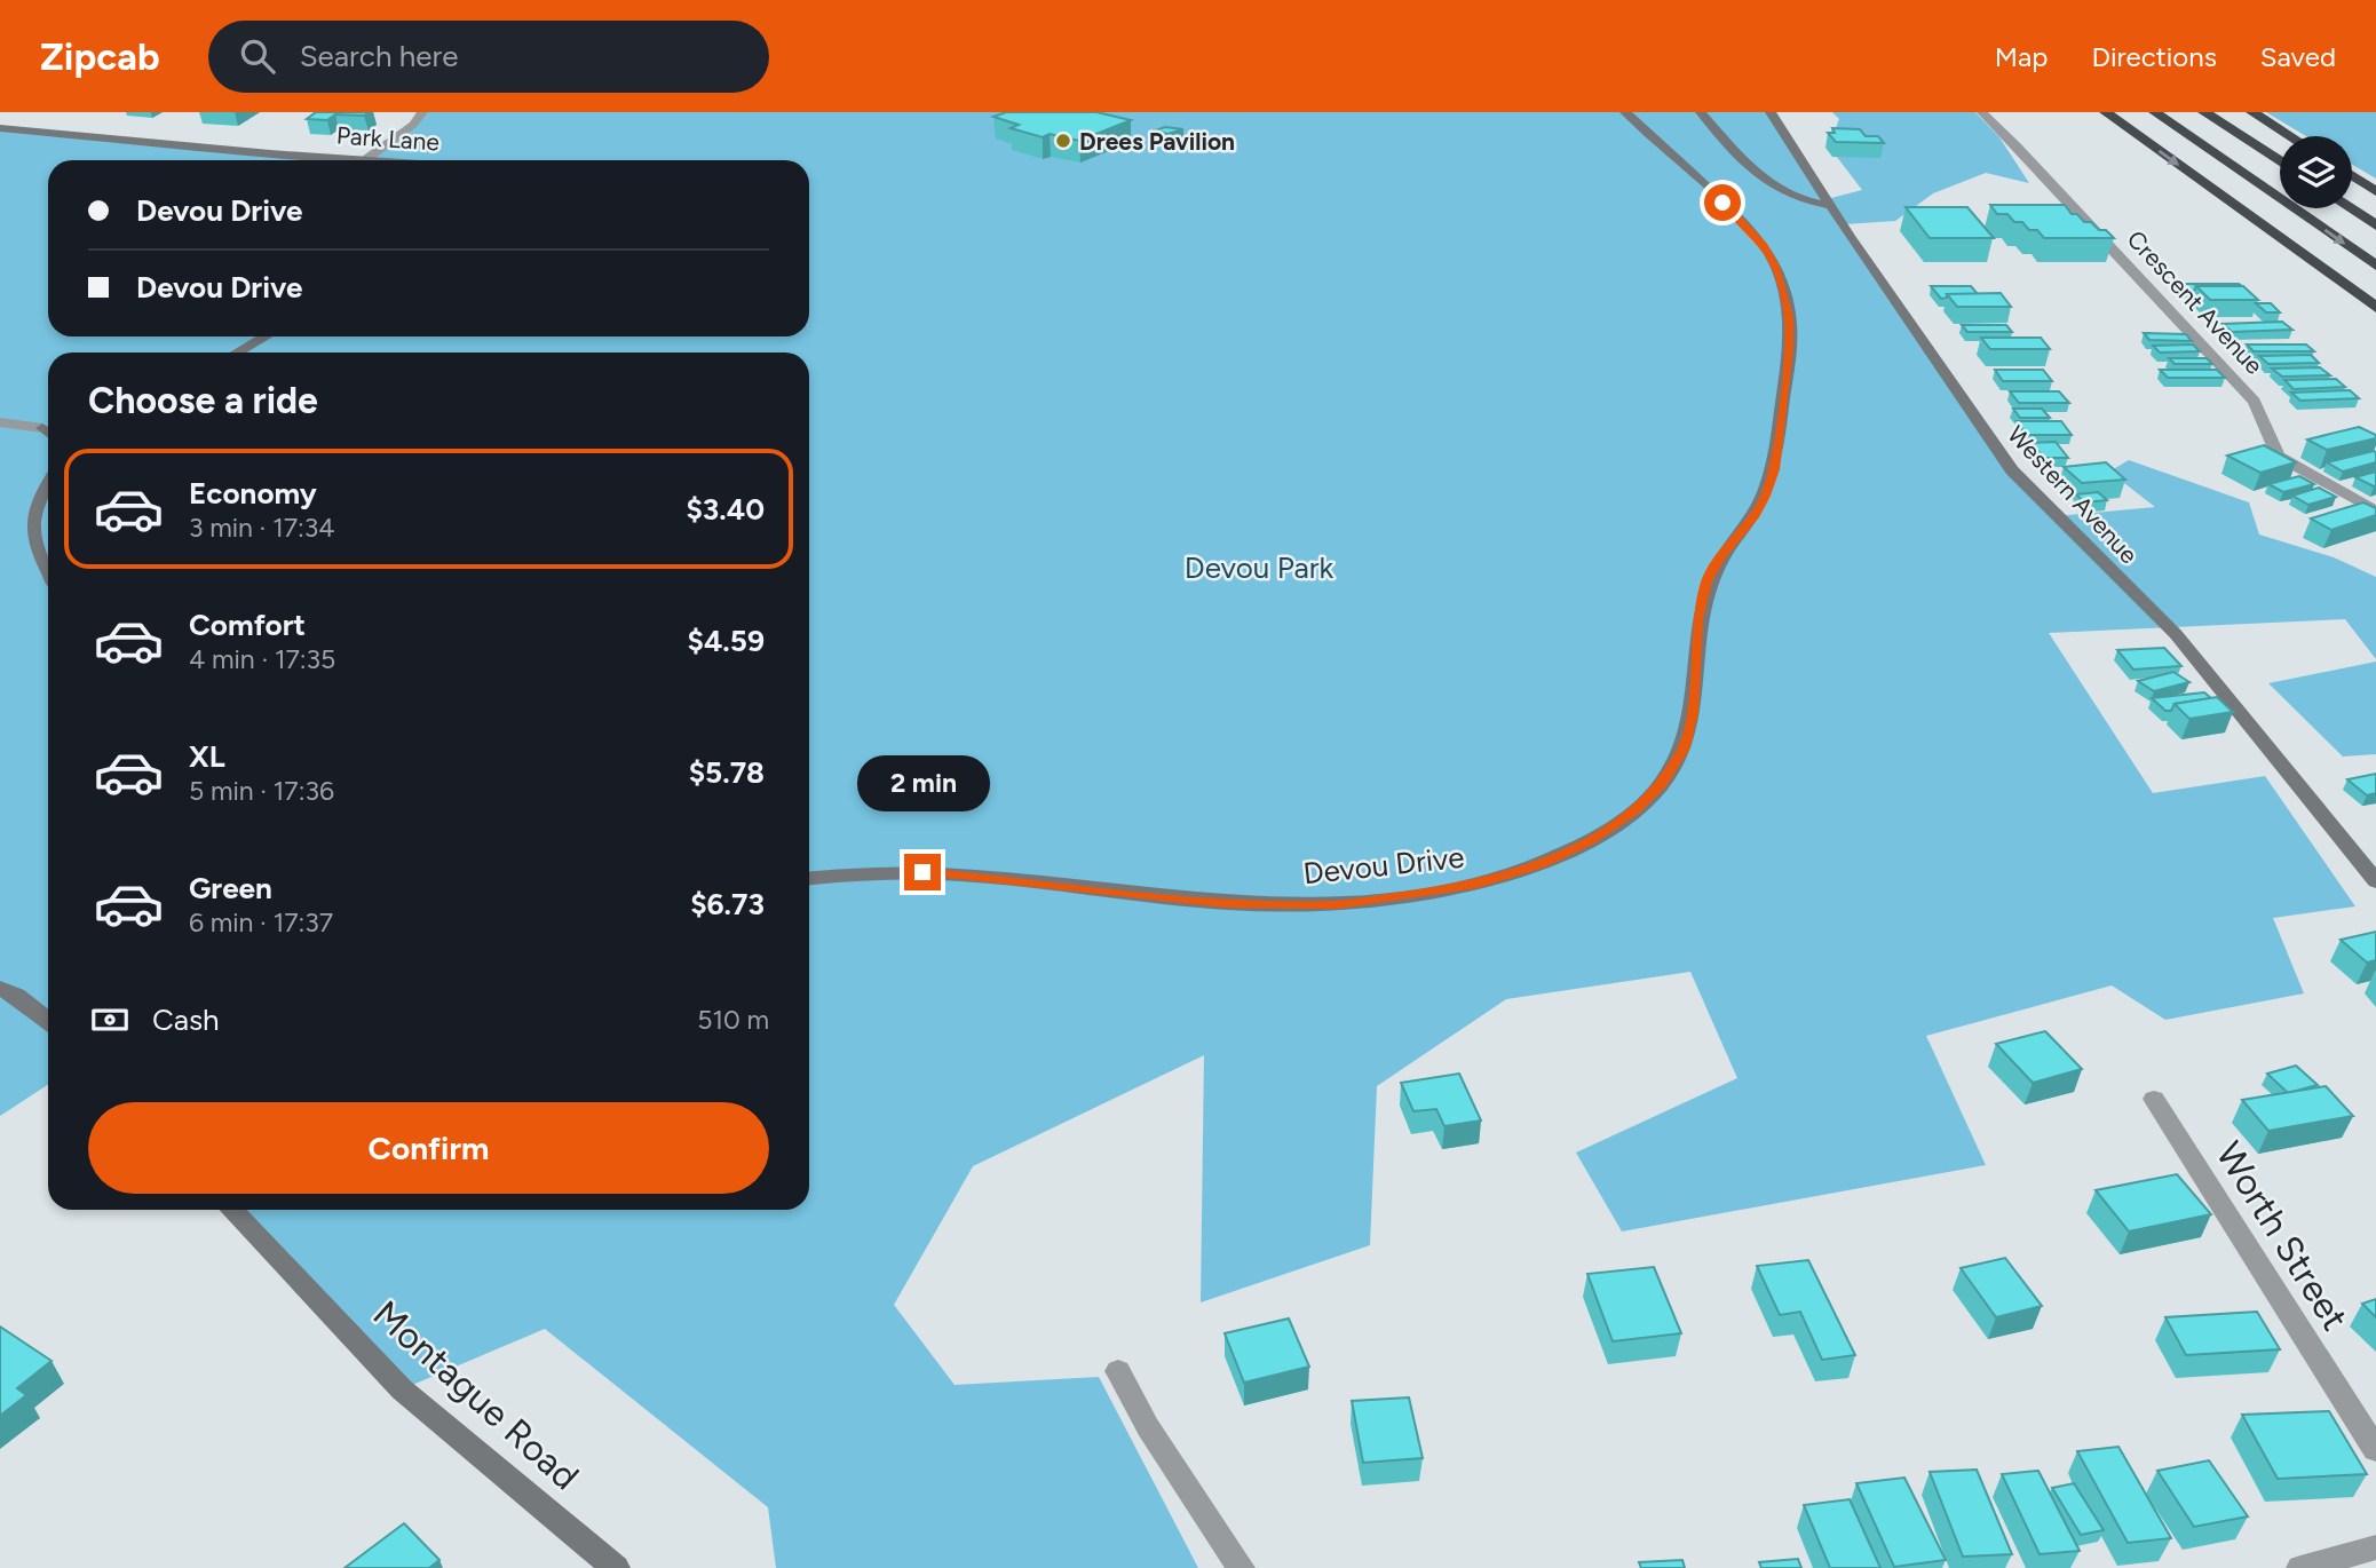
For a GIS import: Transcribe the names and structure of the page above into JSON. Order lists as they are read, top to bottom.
{
  "streets": {
    "street": [
      "Park Lane",
      "Crescent Avenue",
      "Western Avenue",
      "Devou Drive",
      "Worth Street",
      "Montague Road"
    ]
  },
  "parks": ["Devou Park"],
  "places": ["Drees Pavilion"],
  "page": {
    "header": "Zipcab",
    "search": "Search here",
    "nav": ["Map", "Directions", "Saved"],
    "banner": ["Devou Drive", "Devou Drive"],
    "heading": "Choose a ride",
    "list": [
      {
        "name": "Economy",
        "note": "3 min · 17:34",
        "value": "$3.40"
      },
      {
        "name": "Comfort",
        "note": "4 min · 17:35",
        "value": "$4.59"
      },
      {
        "name": "XL",
        "note": "5 min · 17:36",
        "value": "$5.78"
      },
      {
        "name": "Green",
        "note": "6 min · 17:37",
        "value": "$6.73"
      }
    ],
    "bubble": "2 min",
    "pay": ["Cash", "510 m"],
    "buttons": "Confirm"
  }
}
